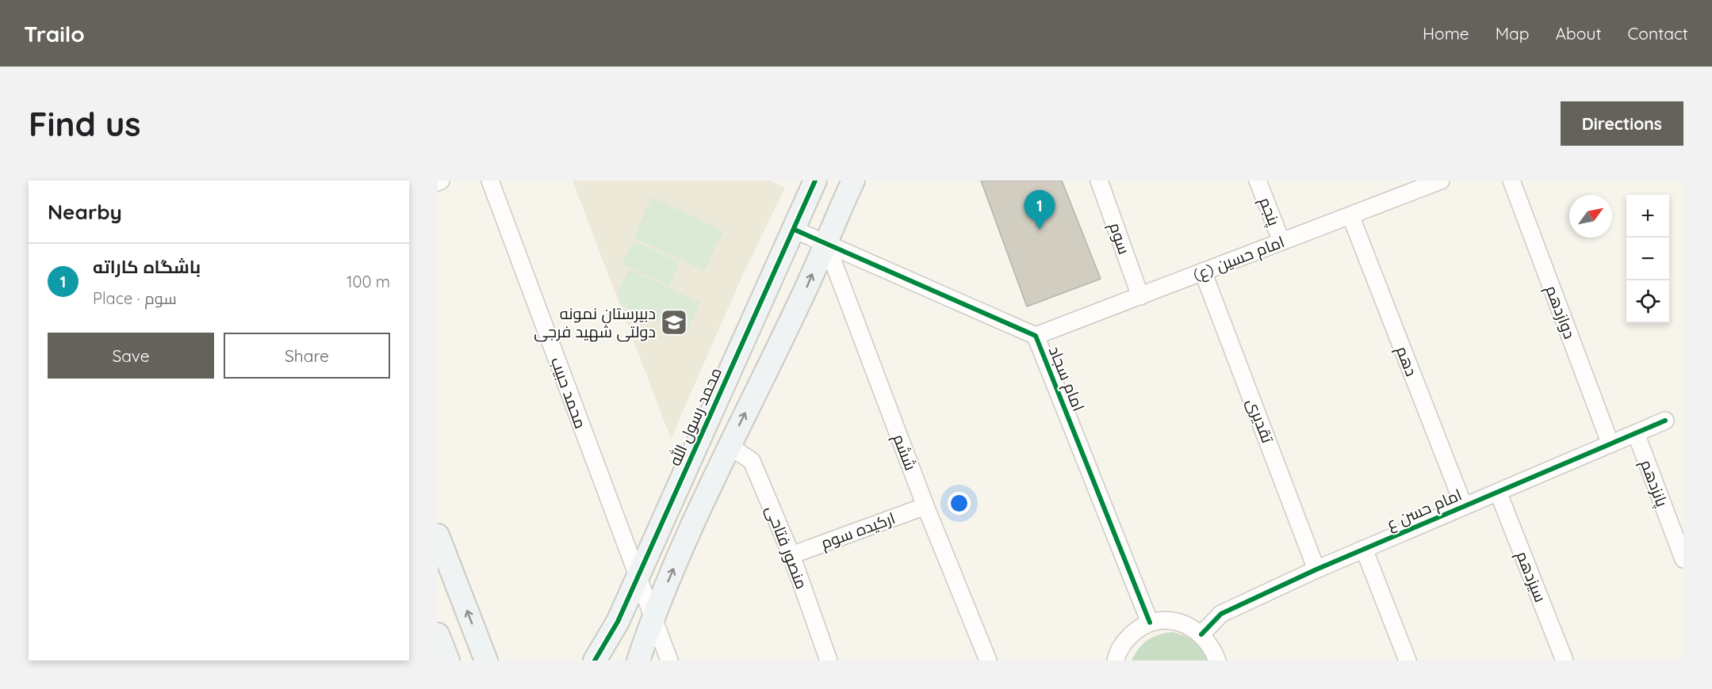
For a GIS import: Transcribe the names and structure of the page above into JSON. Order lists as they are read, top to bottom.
{
  "streets": {
    "street": [
      "پنجم",
      "سوم",
      "امام حسین (ع)",
      "دوازدهم",
      "دهم",
      "امام سجاد",
      "محمد حبیب",
      "محمد رسول الله",
      "تقدیری",
      "ششم",
      "پانزدهم",
      "امام حسن ع",
      "ارکیده سوم",
      "منصور فتاحی",
      "سیزدهم"
    ]
  },
  "crossings": [
    ["پنجم", "امام حسین (ع)"],
    ["سوم", "امام حسین (ع)"],
    ["امام حسین (ع)", "دهم"],
    ["امام حسین (ع)", "امام سجاد"],
    ["امام حسین (ع)", "تقدیری"],
    ["دوازدهم", "امام حسن ع"],
    ["دهم", "امام حسن ع"],
    ["امام سجاد", "محمد رسول الله"],
    ["امام سجاد", "ششم"],
    ["محمد حبیب", "محمد رسول الله"],
    ["تقدیری", "امام حسن ع"],
    ["ششم", "ارکیده سوم"],
    ["پانزدهم", "امام حسن ع"],
    ["امام حسن ع", "سیزدهم"],
    ["ارکیده سوم", "منصور فتاحی"]
  ],
  "places": {
    "school or university": ["دبیرستان نمونه دولتی شهید فرجی"]
  },
  "north": "top right",
  "page": {
    "header": "Trailo",
    "nav": [
      "Home",
      "Map",
      "About",
      "Contact"
    ],
    "buttons": [
      "Directions",
      ["Save", "Share"]
    ],
    "title": "Find us",
    "heading": "Nearby",
    "pins": "1",
    "map_buttons": ["+", "−"],
    "list": [
      {
        "mark": "1",
        "name": "باشگاه کاراته",
        "note": "Place · سوم",
        "value": "100 m"
      }
    ]
  }
}
